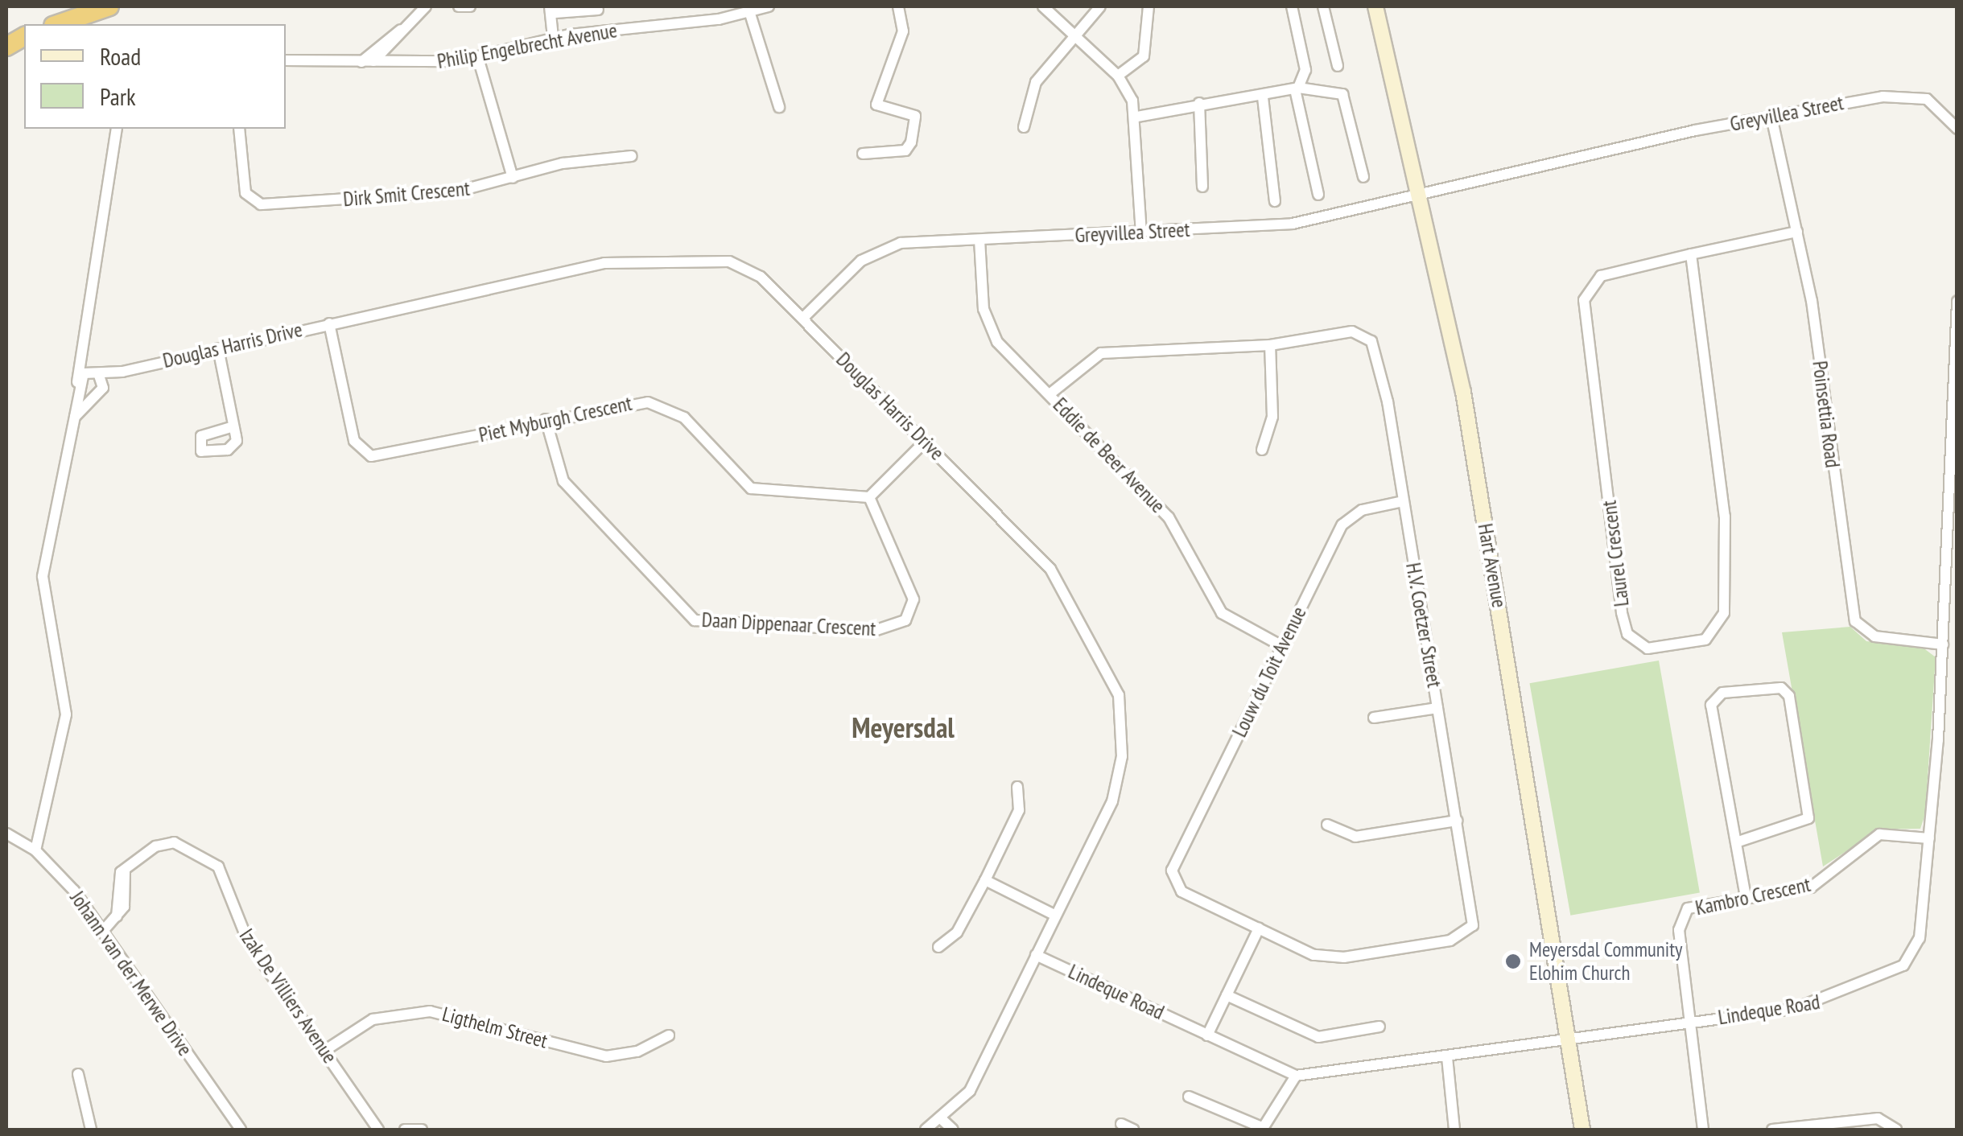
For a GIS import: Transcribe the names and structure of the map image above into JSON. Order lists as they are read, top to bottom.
{
  "streets": {
    "street": [
      "Philip Engelbrecht Avenue",
      "Greyvillea Street",
      "Dirk Smit Crescent",
      "Douglas Harris Drive",
      "Poinsettia Road",
      "Piet Myburgh Crescent",
      "Eddie de Beer Avenue",
      "Laurel Crescent",
      "Hart Avenue",
      "Daan Dippenaar Crescent",
      "H.V. Coetzer Street",
      "Louw du Toit Avenue",
      "Kambro Crescent",
      "Johann van der Merwe Drive",
      "Lindeque Road",
      "Izak De Villiers Avenue",
      "Ligthelm Street"
    ]
  },
  "crossings": [
    ["Greyvillea Street", "Douglas Harris Drive"],
    ["Greyvillea Street", "Poinsettia Road"],
    ["Greyvillea Street", "Eddie de Beer Avenue"],
    ["Greyvillea Street", "Hart Avenue"],
    ["Douglas Harris Drive", "Piet Myburgh Crescent"],
    ["Douglas Harris Drive", "Lindeque Road"],
    ["Poinsettia Road", "Lindeque Road"],
    ["Piet Myburgh Crescent", "Daan Dippenaar Crescent"],
    ["Eddie de Beer Avenue", "H.V. Coetzer Street"],
    ["Eddie de Beer Avenue", "Louw du Toit Avenue"],
    ["Hart Avenue", "Lindeque Road"],
    ["H.V. Coetzer Street", "Louw du Toit Avenue"],
    ["Kambro Crescent", "Lindeque Road"],
    ["Johann van der Merwe Drive", "Izak De Villiers Avenue"],
    ["Izak De Villiers Avenue", "Ligthelm Street"]
  ],
  "districts": ["Meyersdal"],
  "places": ["Meyersdal Community Elohim Church"],
  "legend": ["Road", "Park"]
}
